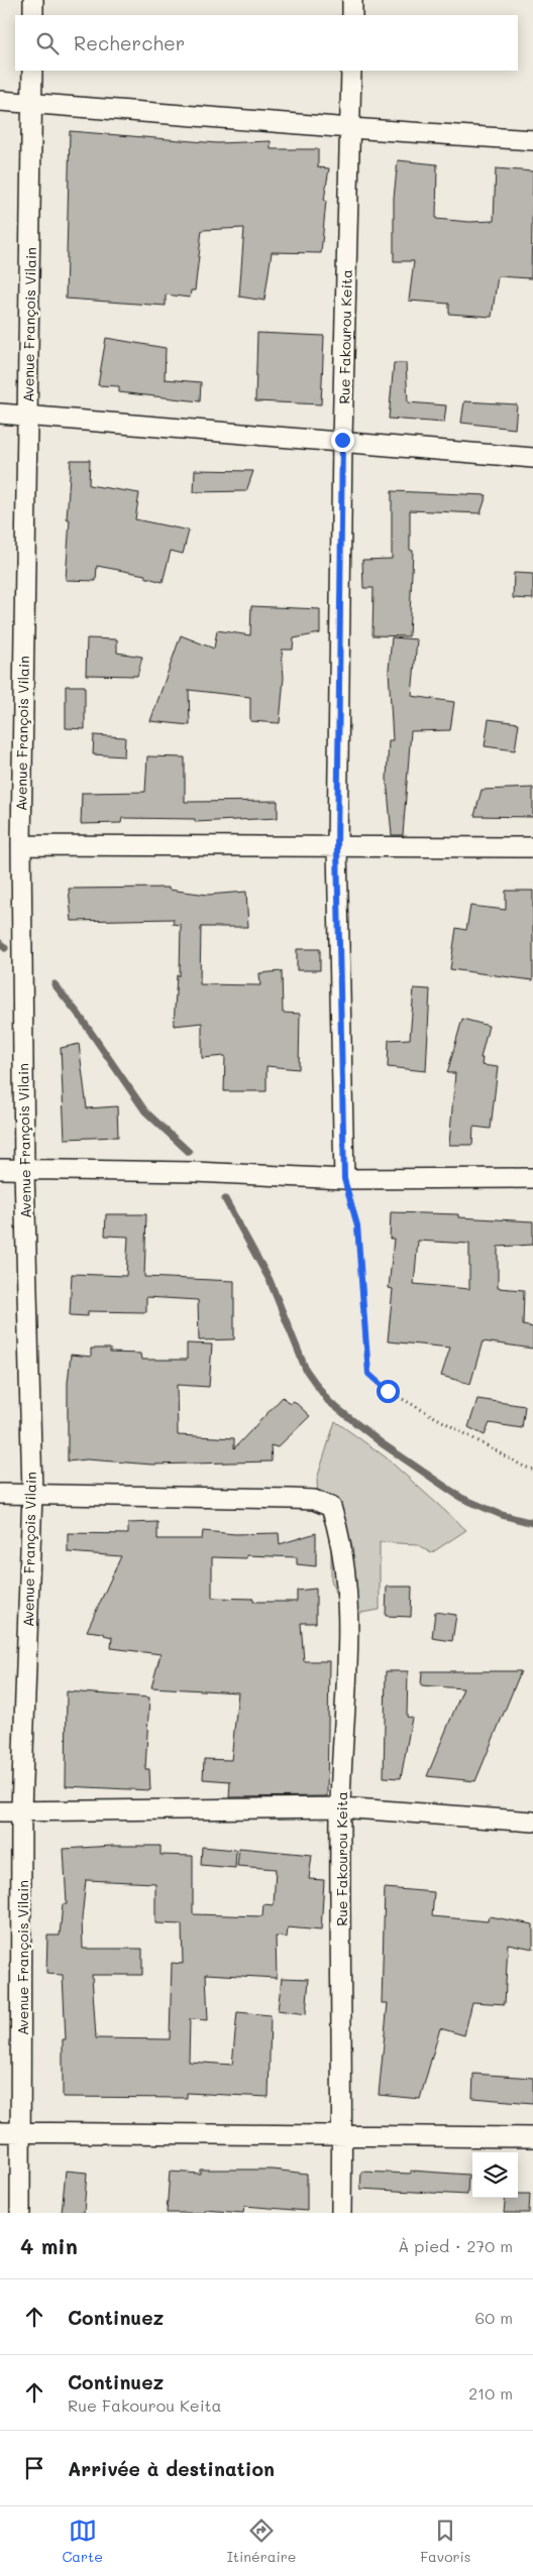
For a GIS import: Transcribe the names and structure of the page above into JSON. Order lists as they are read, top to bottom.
{
  "streets": {
    "street": ["Avenue François Vilain", "Rue Fakourou Keita"]
  },
  "crossings": [
    ["Avenue François Vilain", "Rue Fakourou Keita"]
  ],
  "page": {
    "search": "Rechercher",
    "heading": ["4 min", "À pied · 270 m"],
    "list": [
      ["Continuez", "60 m"],
      ["Continuez", "Rue Fakourou Keita", "210 m"],
      "Arrivée à destination"
    ],
    "nav": ["Carte", "Itinéraire", "Favoris"]
  }
}
